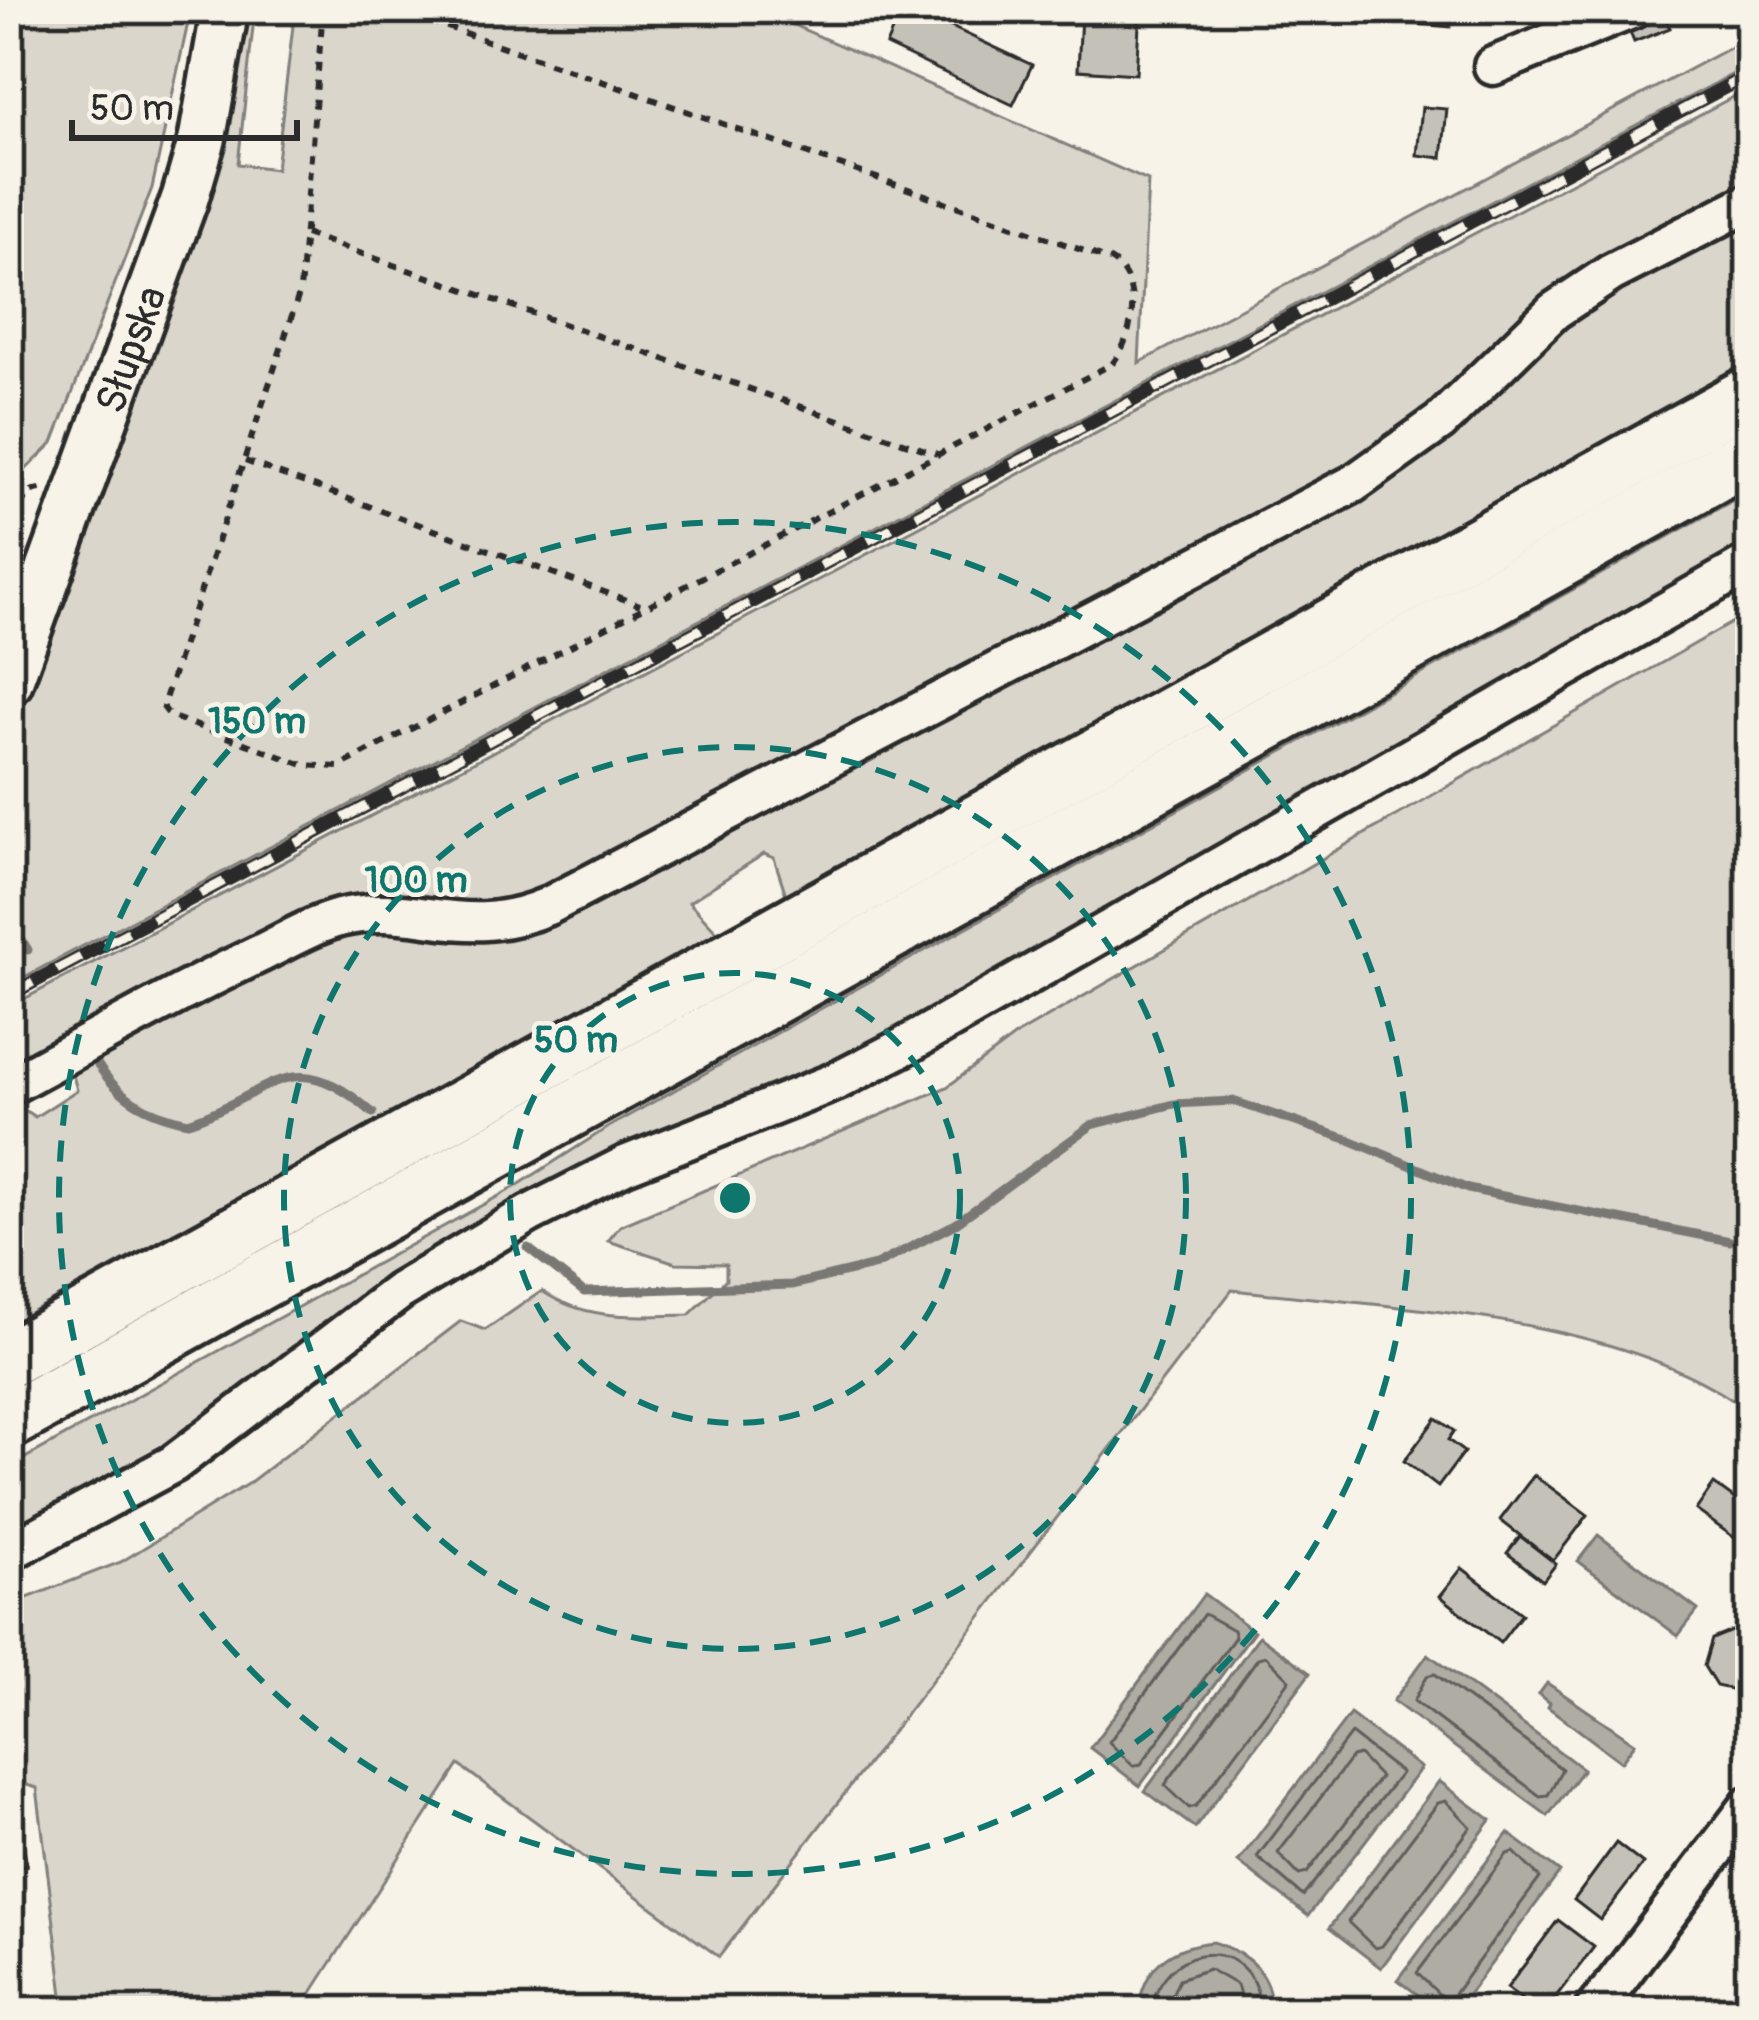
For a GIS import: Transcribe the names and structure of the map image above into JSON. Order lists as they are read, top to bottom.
{
  "streets": {
    "main road": ["Słupska"]
  },
  "scale_bar": "50 m",
  "rings": ["150 m", "100 m", "50 m"]
}
